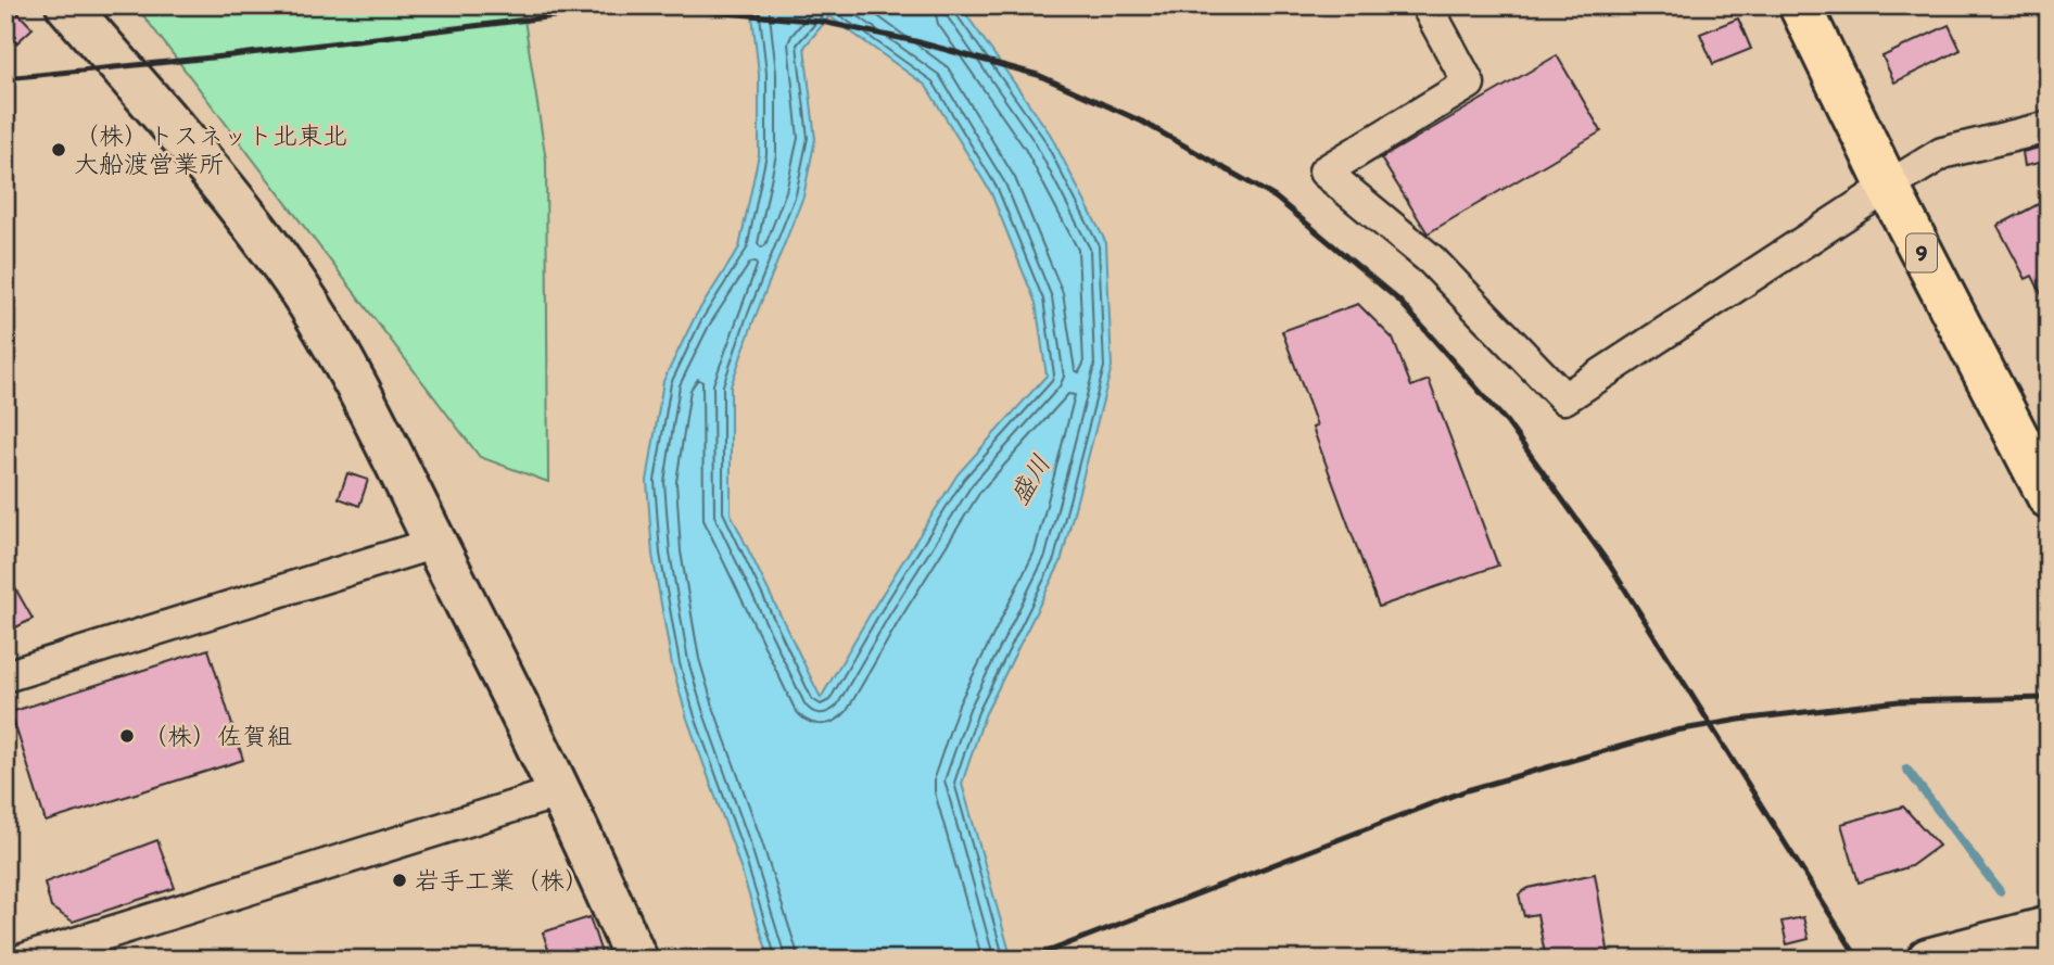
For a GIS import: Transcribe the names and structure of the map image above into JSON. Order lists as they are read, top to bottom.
{
  "streets": {
    "main road": ["9"]
  },
  "water": ["盛川"],
  "places": ["（株）トスネット北東北 大船渡営業所", "（株）佐賀組", "岩手工業（株）"]
}
